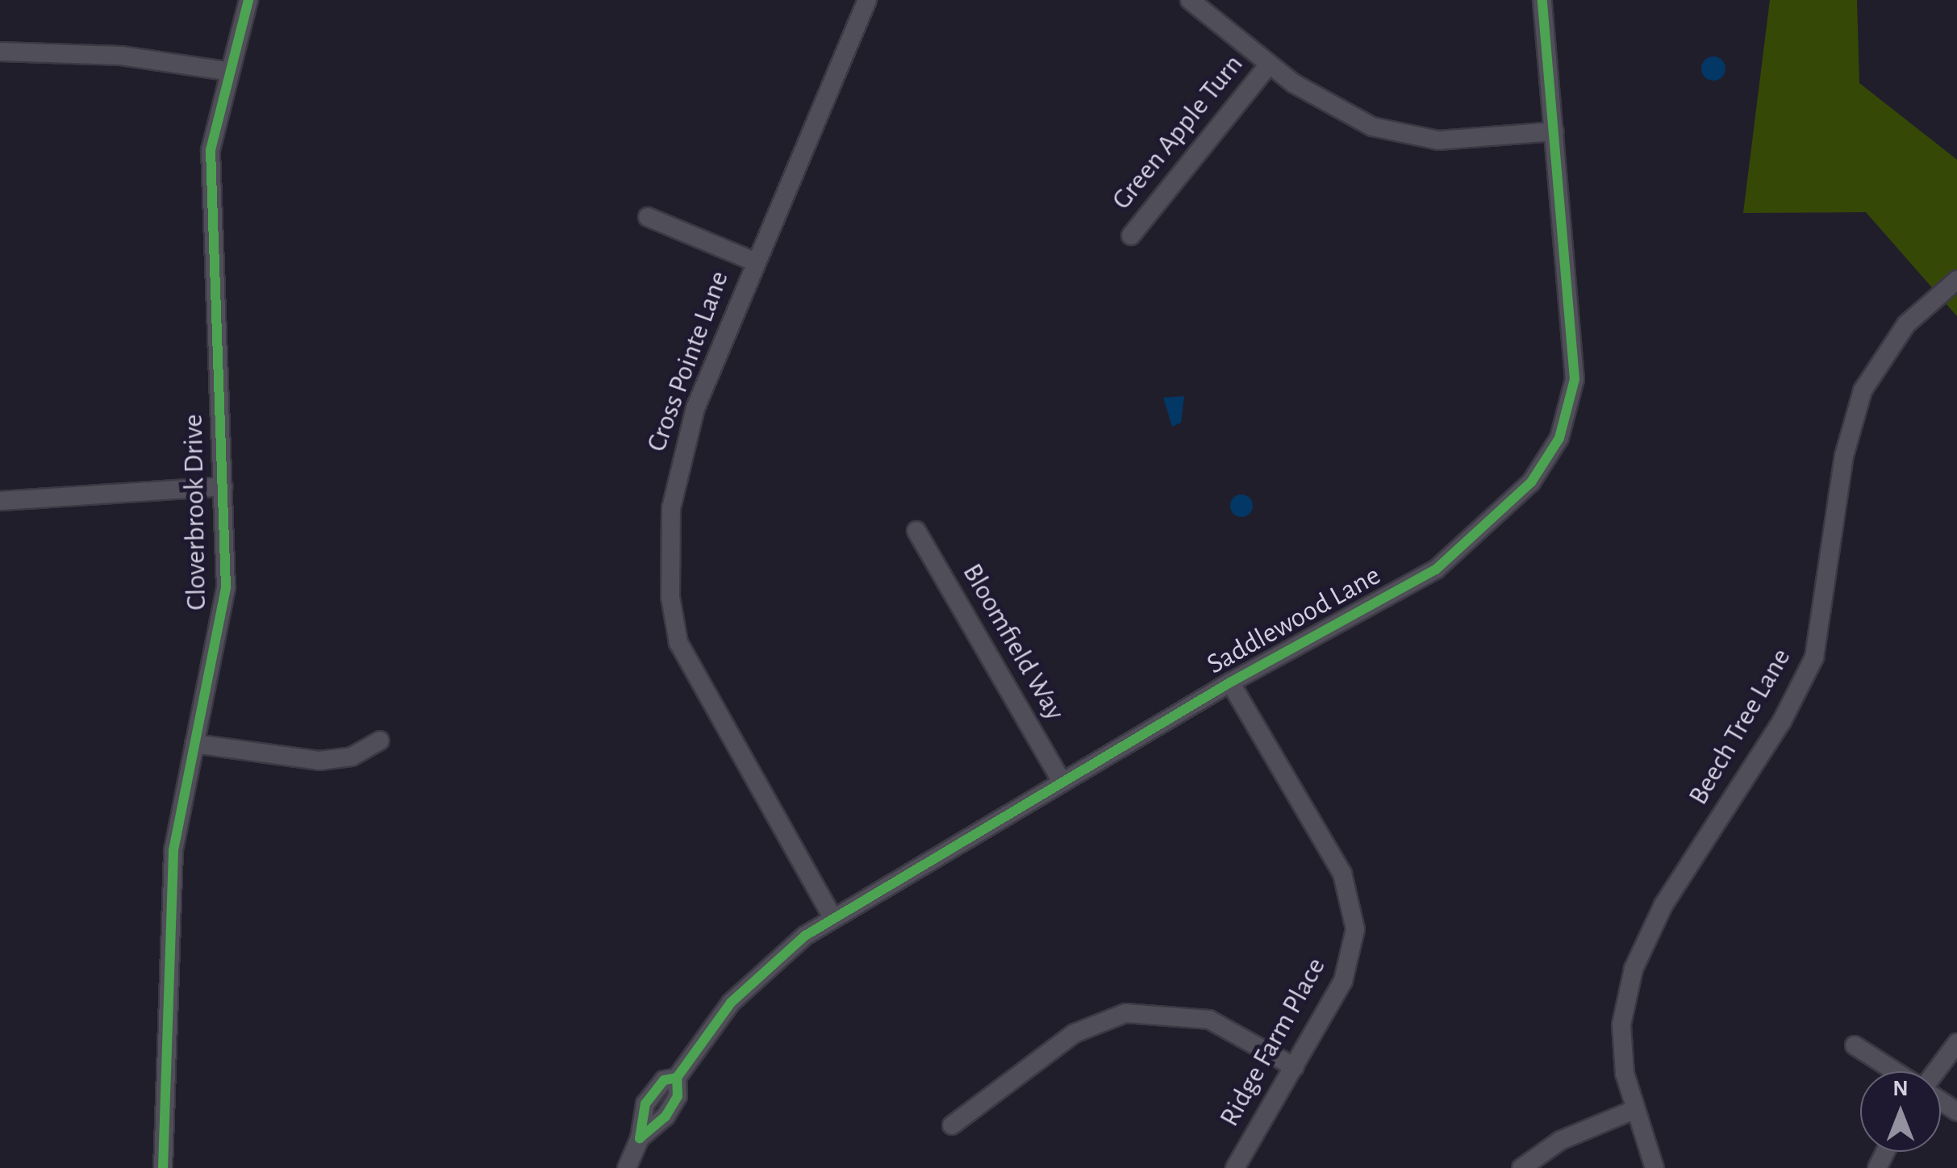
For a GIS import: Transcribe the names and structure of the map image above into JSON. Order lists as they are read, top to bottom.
{
  "streets": {
    "street": [
      "Green Apple Turn",
      "Cross Pointe Lane",
      "Cloverbrook Drive",
      "Saddlewood Lane",
      "Bloomfield Way",
      "Beech Tree Lane",
      "Ridge Farm Place"
    ]
  },
  "crossings": [
    ["Cross Pointe Lane", "Saddlewood Lane"],
    ["Saddlewood Lane", "Bloomfield Way"],
    ["Saddlewood Lane", "Ridge Farm Place"]
  ],
  "north": "top"
}
